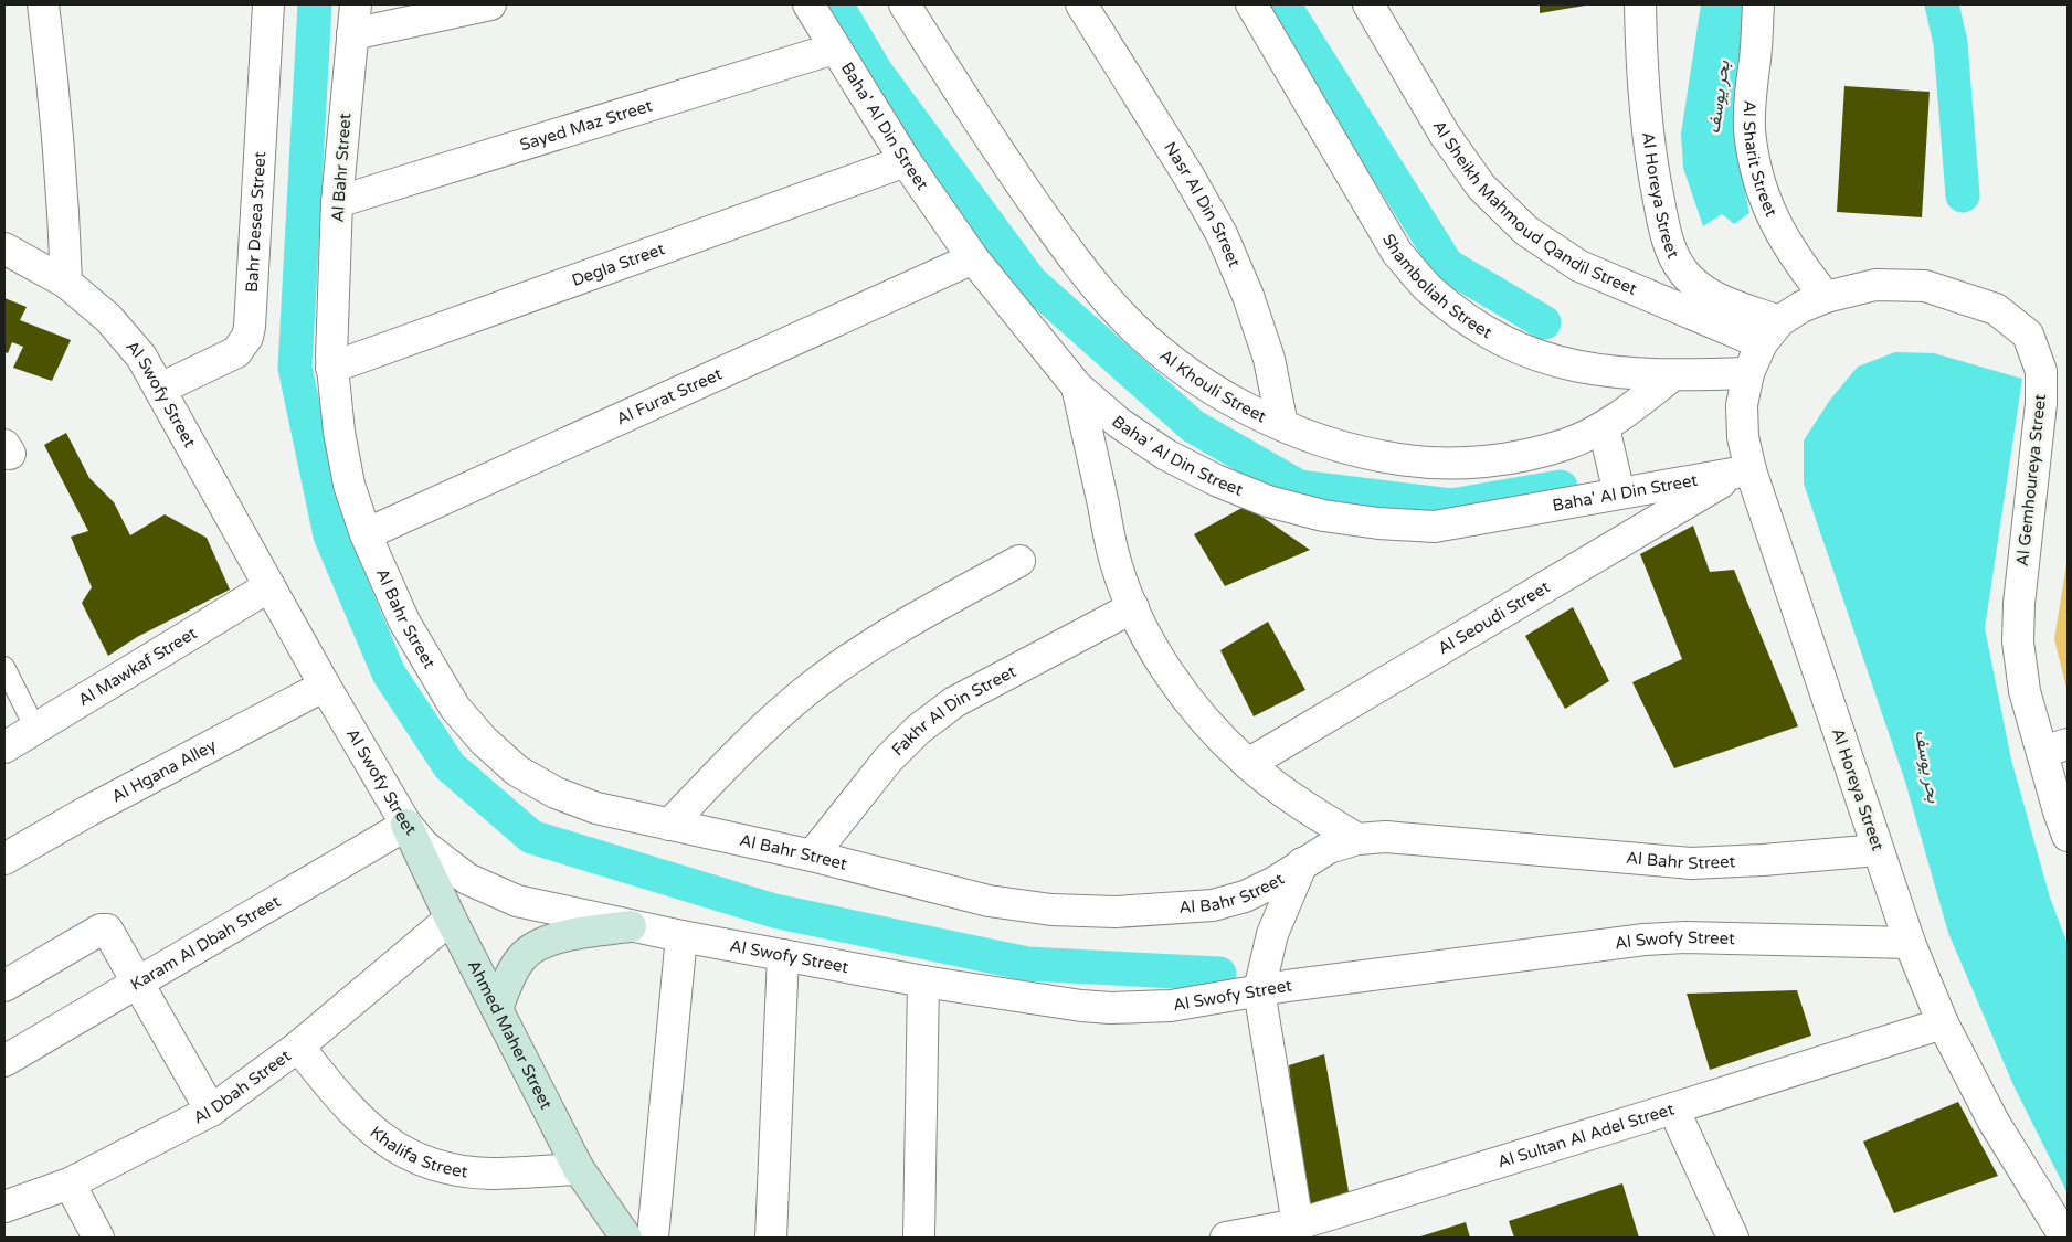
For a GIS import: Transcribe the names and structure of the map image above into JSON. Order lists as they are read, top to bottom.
{
  "streets": {
    "main road": ["Ahmed Maher Street"],
    "street": [
      "Sayed Maz Street",
      "Baha' Al Din Street",
      "Al Sharit Street",
      "Al Bahr Street",
      "Al Horeya Street",
      "Al Sheikh Mahmoud Qandil Street",
      "Nasr Al Din Street",
      "Bahr Desea Street",
      "Degla Street",
      "Shamboliah Street",
      "Al Khouli Street",
      "Al Swofy Street",
      "Al Furat Street",
      "Al Gemhoureya Street",
      "Al Seoudi Street",
      "Al Mawkaf Street",
      "Fakhr Al Din Street",
      "Al Hgana Alley",
      "Karam Al Dbah Street",
      "Al Dbah Street",
      "Al Sultan Al Adel Street",
      "Khalifa Street"
    ]
  },
  "crossings": [
    ["Sayed Maz Street", "Baha' Al Din Street"],
    ["Sayed Maz Street", "Al Bahr Street"],
    ["Baha' Al Din Street", "Al Horeya Street"],
    ["Baha' Al Din Street", "Degla Street"],
    ["Baha' Al Din Street", "Al Furat Street"],
    ["Baha' Al Din Street", "Al Seoudi Street"],
    ["Al Sharit Street", "Al Gemhoureya Street"],
    ["Al Bahr Street", "Al Horeya Street"],
    ["Al Bahr Street", "Degla Street"],
    ["Al Bahr Street", "Al Furat Street"],
    ["Al Bahr Street", "Fakhr Al Din Street"],
    ["Al Horeya Street", "Al Sheikh Mahmoud Qandil Street"],
    ["Al Horeya Street", "Shamboliah Street"],
    ["Al Horeya Street", "Al Swofy Street"],
    ["Al Horeya Street", "Al Seoudi Street"],
    ["Al Horeya Street", "Al Sultan Al Adel Street"],
    ["Nasr Al Din Street", "Al Khouli Street"],
    ["Bahr Desea Street", "Al Swofy Street"],
    ["Shamboliah Street", "Al Khouli Street"],
    ["Al Swofy Street", "Al Mawkaf Street"],
    ["Al Swofy Street", "Al Hgana Alley"],
    ["Al Swofy Street", "Karam Al Dbah Street"],
    ["Al Swofy Street", "Ahmed Maher Street"],
    ["Karam Al Dbah Street", "Ahmed Maher Street"],
    ["Ahmed Maher Street", "Al Dbah Street"],
    ["Ahmed Maher Street", "Khalifa Street"],
    ["Al Dbah Street", "Khalifa Street"]
  ],
  "water": ["بحر يوسف"]
}
